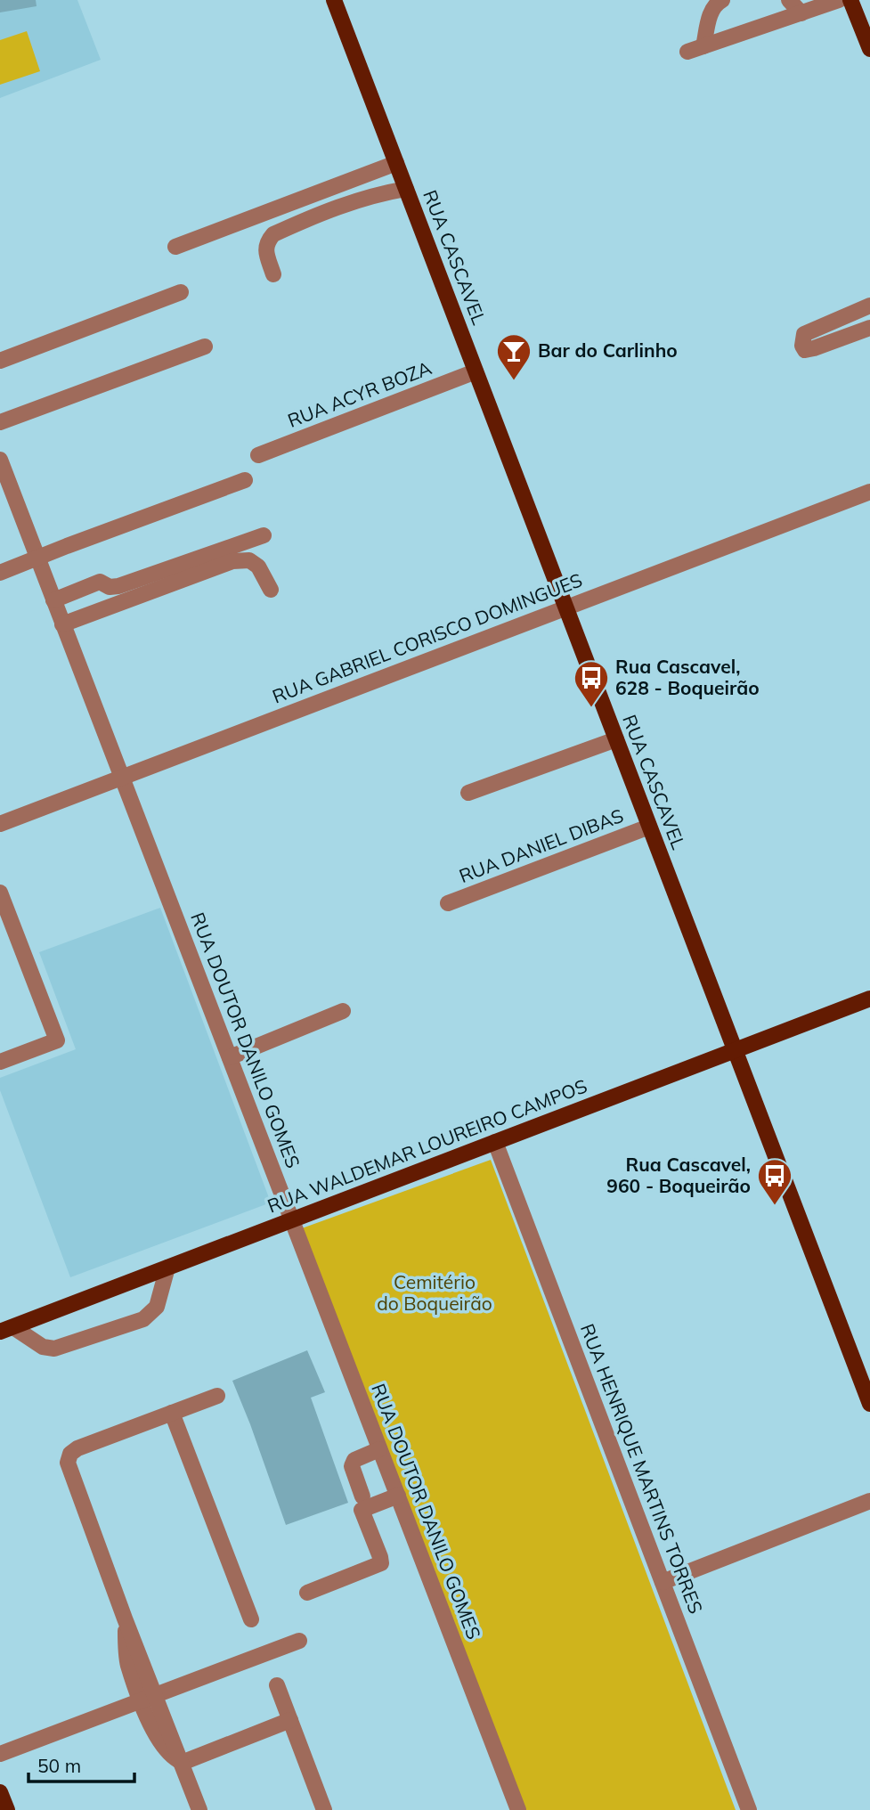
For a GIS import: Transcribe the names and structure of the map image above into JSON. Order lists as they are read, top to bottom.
{
  "streets": {
    "main road": ["RUA CASCAVEL", "RUA WALDEMAR LOUREIRO CAMPOS"],
    "street": [
      "RUA ACYR BOZA",
      "RUA GABRIEL CORISCO DOMINGUES",
      "RUA DANIEL DIBAS",
      "RUA DOUTOR DANILO GOMES",
      "RUA HENRIQUE MARTINS TORRES"
    ]
  },
  "crossings": [
    ["RUA CASCAVEL", "RUA ACYR BOZA"],
    ["RUA CASCAVEL", "RUA GABRIEL CORISCO DOMINGUES"],
    ["RUA CASCAVEL", "RUA DANIEL DIBAS"],
    ["RUA CASCAVEL", "RUA WALDEMAR LOUREIRO CAMPOS"],
    ["RUA GABRIEL CORISCO DOMINGUES", "RUA DOUTOR DANILO GOMES"],
    ["RUA DOUTOR DANILO GOMES", "RUA WALDEMAR LOUREIRO CAMPOS"],
    ["RUA WALDEMAR LOUREIRO CAMPOS", "RUA HENRIQUE MARTINS TORRES"]
  ],
  "parks": ["Cemitério do Boqueirão"],
  "places": {
    "bar": ["Bar do Carlinho"],
    "bus stop": ["Rua Cascavel, 628 - Boqueirão", "Rua Cascavel, 960 - Boqueirão"]
  },
  "scale_bar": "50 m"
}
